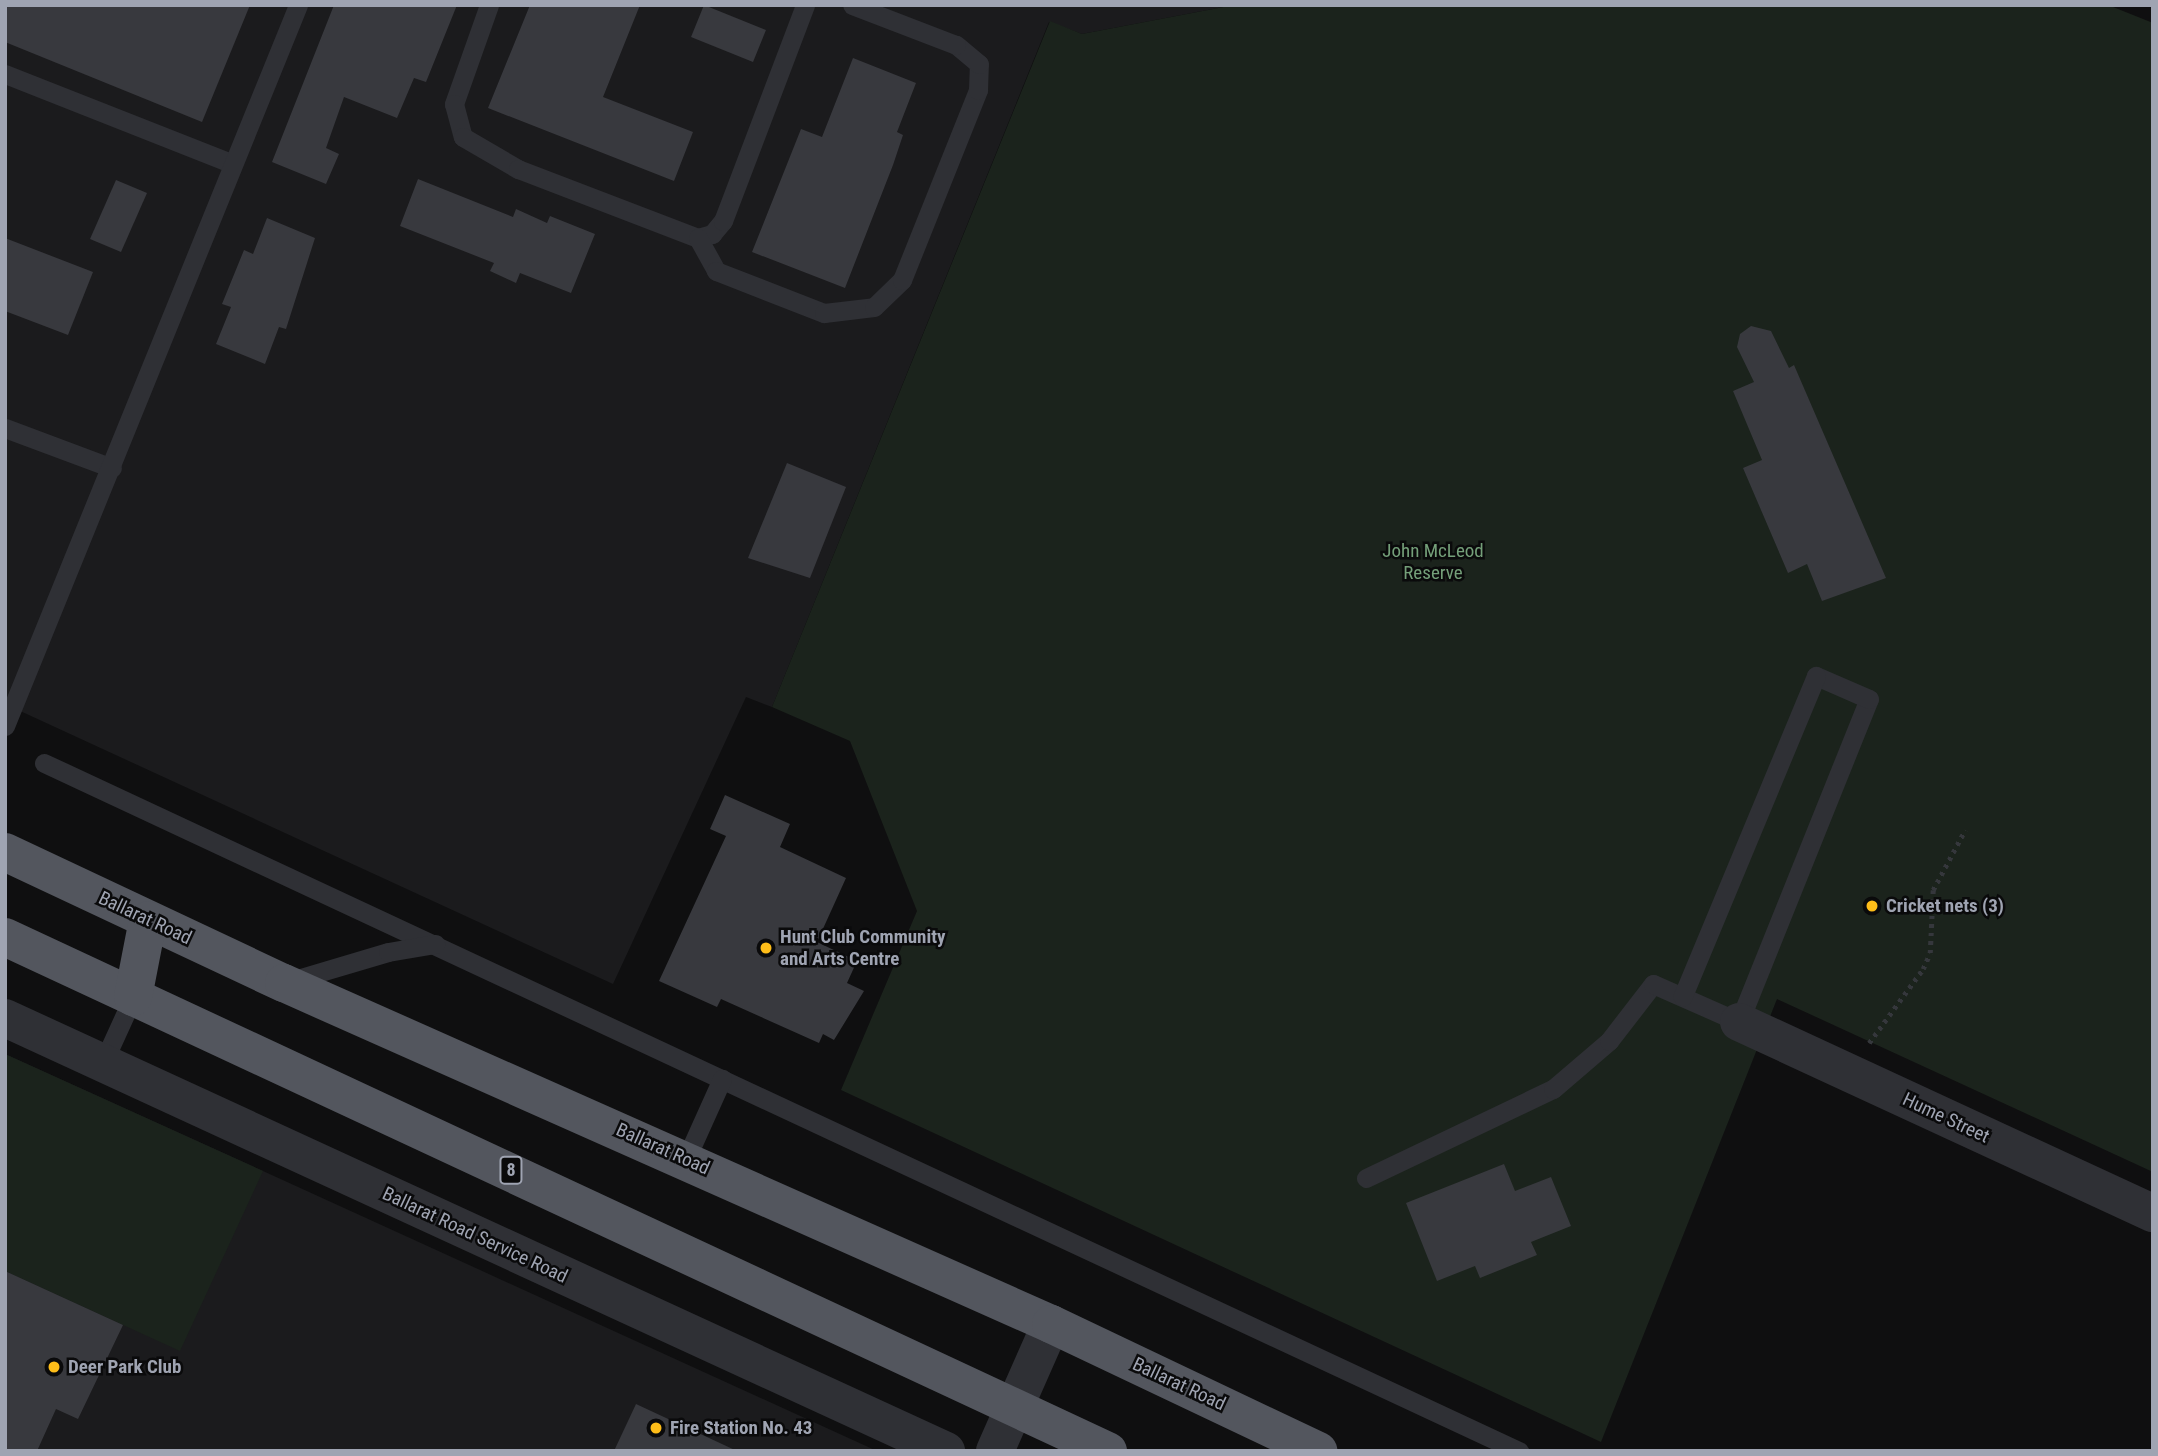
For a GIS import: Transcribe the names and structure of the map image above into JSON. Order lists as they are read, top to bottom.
{
  "streets": {
    "highway": ["Ballarat Road", "8"],
    "street": ["Hume Street", "Ballarat Road Service Road"]
  },
  "parks": ["John McLeod Reserve"],
  "places": [
    "Cricket nets (3)",
    "Hunt Club Community and Arts Centre",
    "Deer Park Club",
    "Fire Station No. 43"
  ]
}
